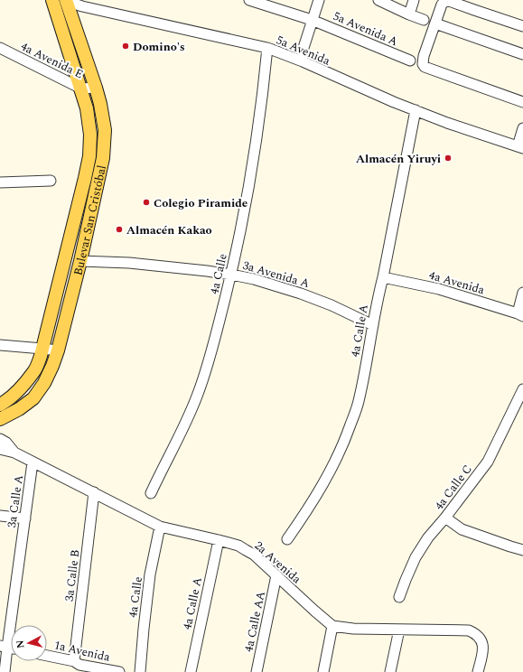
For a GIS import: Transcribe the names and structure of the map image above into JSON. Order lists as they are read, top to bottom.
{
  "streets": {
    "main road": ["Bulevar San Cristóbal"],
    "street": [
      "5a Avenida A",
      "5a Avenida",
      "4a Avenida E",
      "4a Calle",
      "3a Avenida A",
      "4a Avenida",
      "4a Calle A",
      "4a Calle C",
      "3a Calle A",
      "2a Avenida",
      "3a Calle B",
      "4a Calle AA",
      "1a Avenida"
    ]
  },
  "crossings": [
    ["5a Avenida", "Bulevar San Cristóbal"],
    ["5a Avenida", "4a Calle"],
    ["5a Avenida", "4a Calle A"],
    ["4a Avenida E", "Bulevar San Cristóbal"],
    ["Bulevar San Cristóbal", "3a Avenida A"],
    ["4a Calle", "3a Avenida A"],
    ["4a Calle", "2a Avenida"],
    ["3a Avenida A", "4a Calle A"],
    ["4a Avenida", "4a Calle A"],
    ["4a Calle A", "2a Avenida"],
    ["3a Calle A", "2a Avenida"],
    ["2a Avenida", "3a Calle B"],
    ["2a Avenida", "4a Calle AA"],
    ["3a Calle B", "1a Avenida"]
  ],
  "places": [
    "Domino's",
    "Almacén Yiruyi",
    "Colegio Piramide",
    "Almacén Kakao"
  ],
  "north": "left"
}
